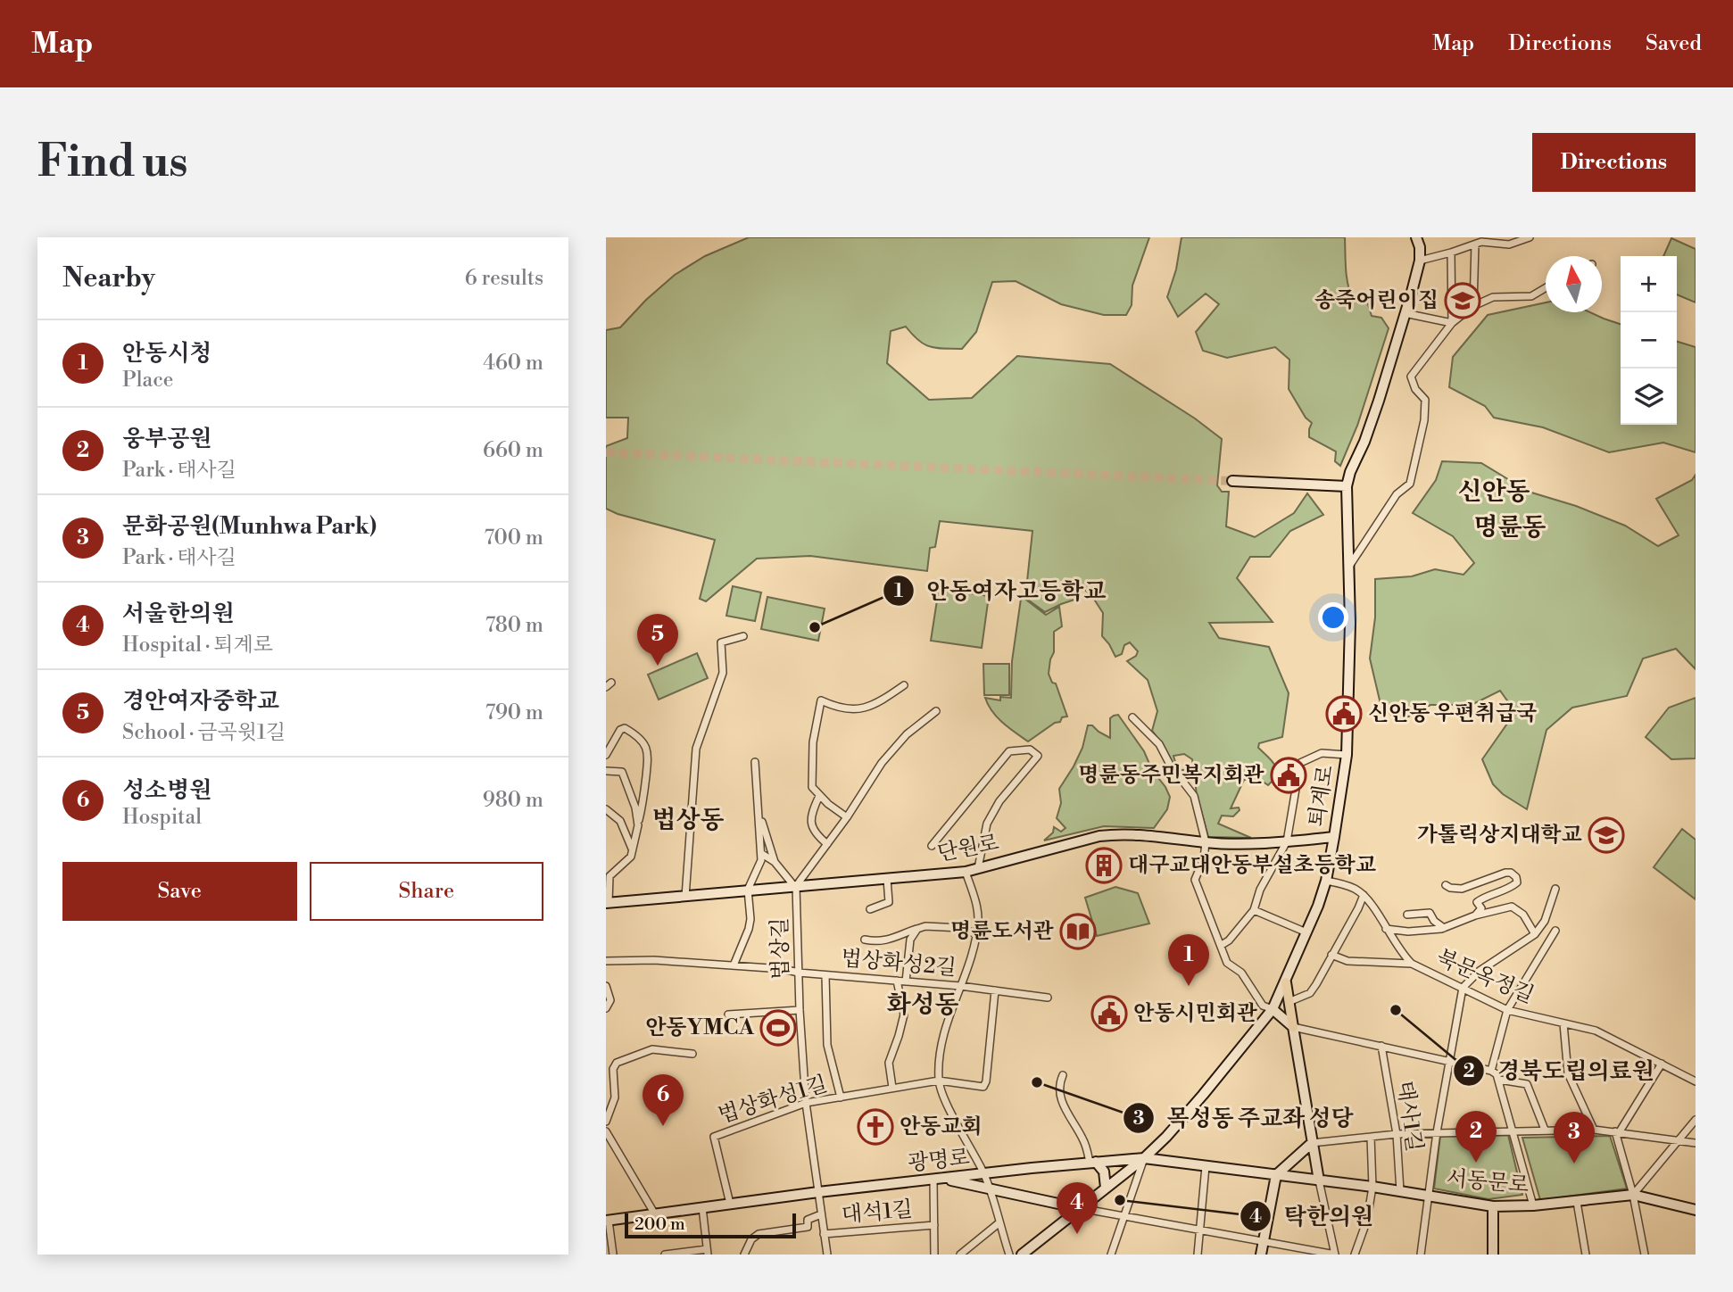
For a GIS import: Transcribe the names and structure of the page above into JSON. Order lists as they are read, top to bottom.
{
  "streets": {
    "street": [
      "퇴계로",
      "단원로",
      "법상길",
      "법상화성2길",
      "북문옥정길",
      "법상화성1길",
      "태사1길",
      "광명로",
      "서동문로",
      "대석1길"
    ]
  },
  "crossings": [
    ["퇴계로", "단원로"],
    ["퇴계로", "광명로"],
    ["단원로", "법상길"],
    ["법상길", "법상화성2길"],
    ["법상길", "법상화성1길"],
    ["법상길", "광명로"],
    ["법상길", "대석1길"],
    ["법상화성2길", "법상화성1길"],
    ["법상화성1길", "광명로"],
    ["태사1길", "서동문로"],
    ["광명로", "서동문로"]
  ],
  "districts": [
    "신안동",
    "명륜동",
    "법상동",
    "화성동"
  ],
  "places": {
    "school or university": ["송죽어린이집", "가톨릭상지대학교"],
    "other": [
      "안동여자고등학교",
      "경북도립의료원",
      "목성동 주교좌 성당",
      "탁한의원"
    ],
    "public building": ["신안동 우편취급국", "명륜동주민복지회관", "안동시민회관"],
    "building": ["대구교대안동부설초등학교"],
    "library": ["명륜도서관"],
    "sports": ["안동YMCA"],
    "church": ["안동교회"]
  },
  "scale_bar": "200 m",
  "north": "top",
  "page": {
    "header": "Map",
    "nav": ["Map", "Directions", "Saved"],
    "buttons": [
      "Directions",
      ["Save", "Share"]
    ],
    "title": "Find us",
    "heading": ["Nearby", "6 results"],
    "map_buttons": ["+", "−"],
    "list": [
      {
        "mark": "1",
        "name": "안동시청",
        "note": "Place",
        "value": "460 m"
      },
      {
        "mark": "2",
        "name": "웅부공원",
        "note": "Park · 태사길",
        "value": "660 m"
      },
      {
        "mark": "3",
        "name": "문화공원(Munhwa Park)",
        "note": "Park · 태사길",
        "value": "700 m"
      },
      {
        "mark": "4",
        "name": "서울한의원",
        "note": "Hospital · 퇴계로",
        "value": "780 m"
      },
      {
        "mark": "5",
        "name": "경안여자중학교",
        "note": "School · 금곡윗1길",
        "value": "790 m"
      },
      {
        "mark": "6",
        "name": "성소병원",
        "note": "Hospital",
        "value": "980 m"
      }
    ],
    "pins": [
      "5",
      "1",
      "6",
      "2",
      "3",
      "4"
    ],
    "scale": "200 m"
  }
}
